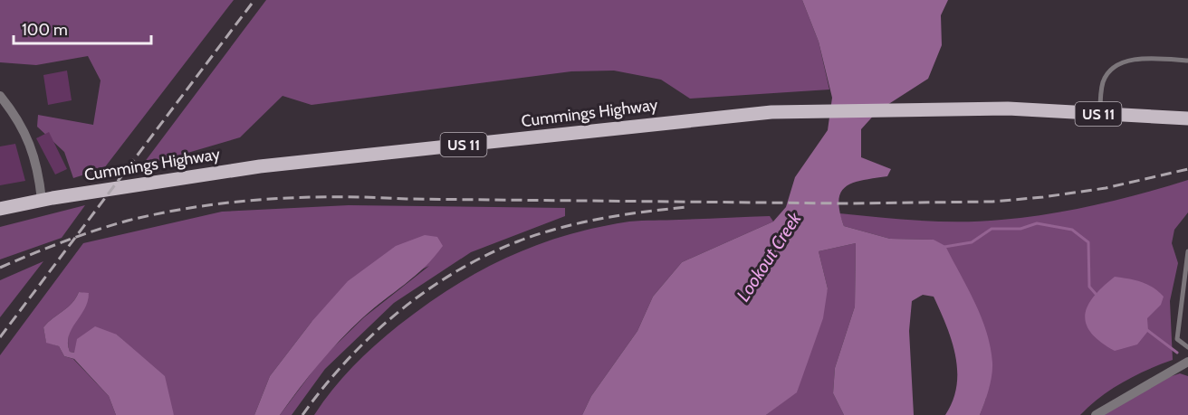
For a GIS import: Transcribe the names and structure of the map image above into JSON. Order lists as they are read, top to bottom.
{
  "streets": {
    "main road": ["Cummings Highway", "US 11"]
  },
  "water": ["Lookout Creek"],
  "scale_bar": "100 m"
}
